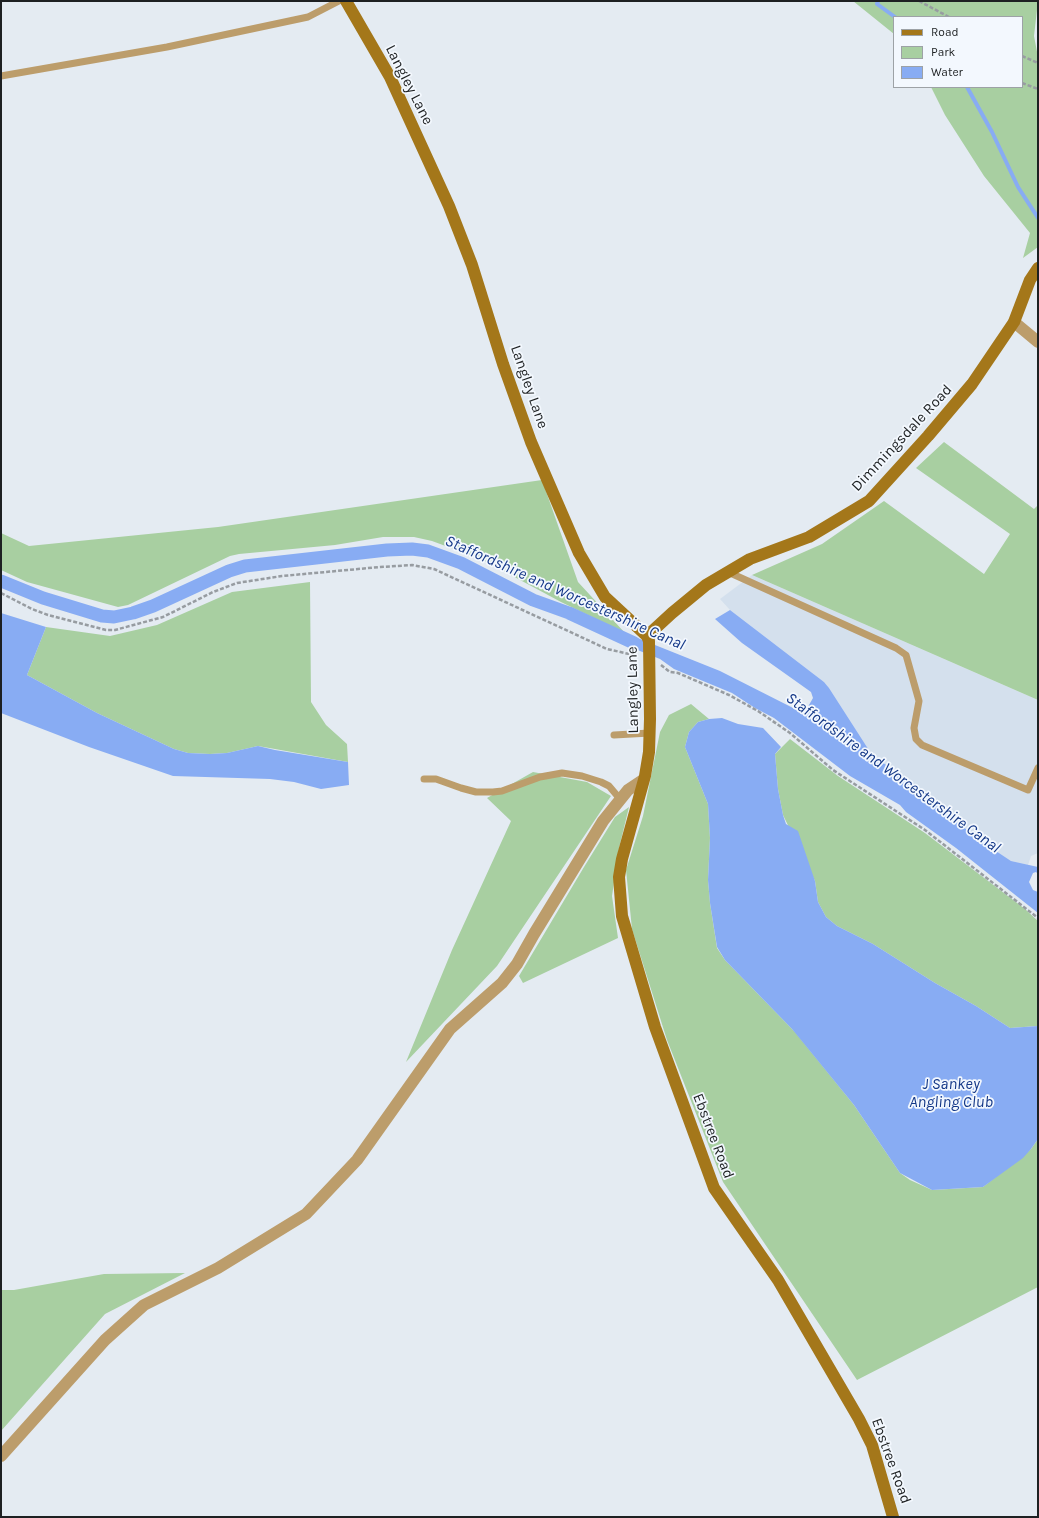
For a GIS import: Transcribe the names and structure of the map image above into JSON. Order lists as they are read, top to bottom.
{
  "streets": {
    "street": ["Langley Lane", "Dimmingsdale Road", "Ebstree Road"]
  },
  "crossings": [
    ["Langley Lane", "Dimmingsdale Road"],
    ["Langley Lane", "Ebstree Road"]
  ],
  "water": ["Staffordshire and Worcestershire Canal", "J Sankey Angling Club"],
  "legend": ["Road", "Park", "Water"]
}
